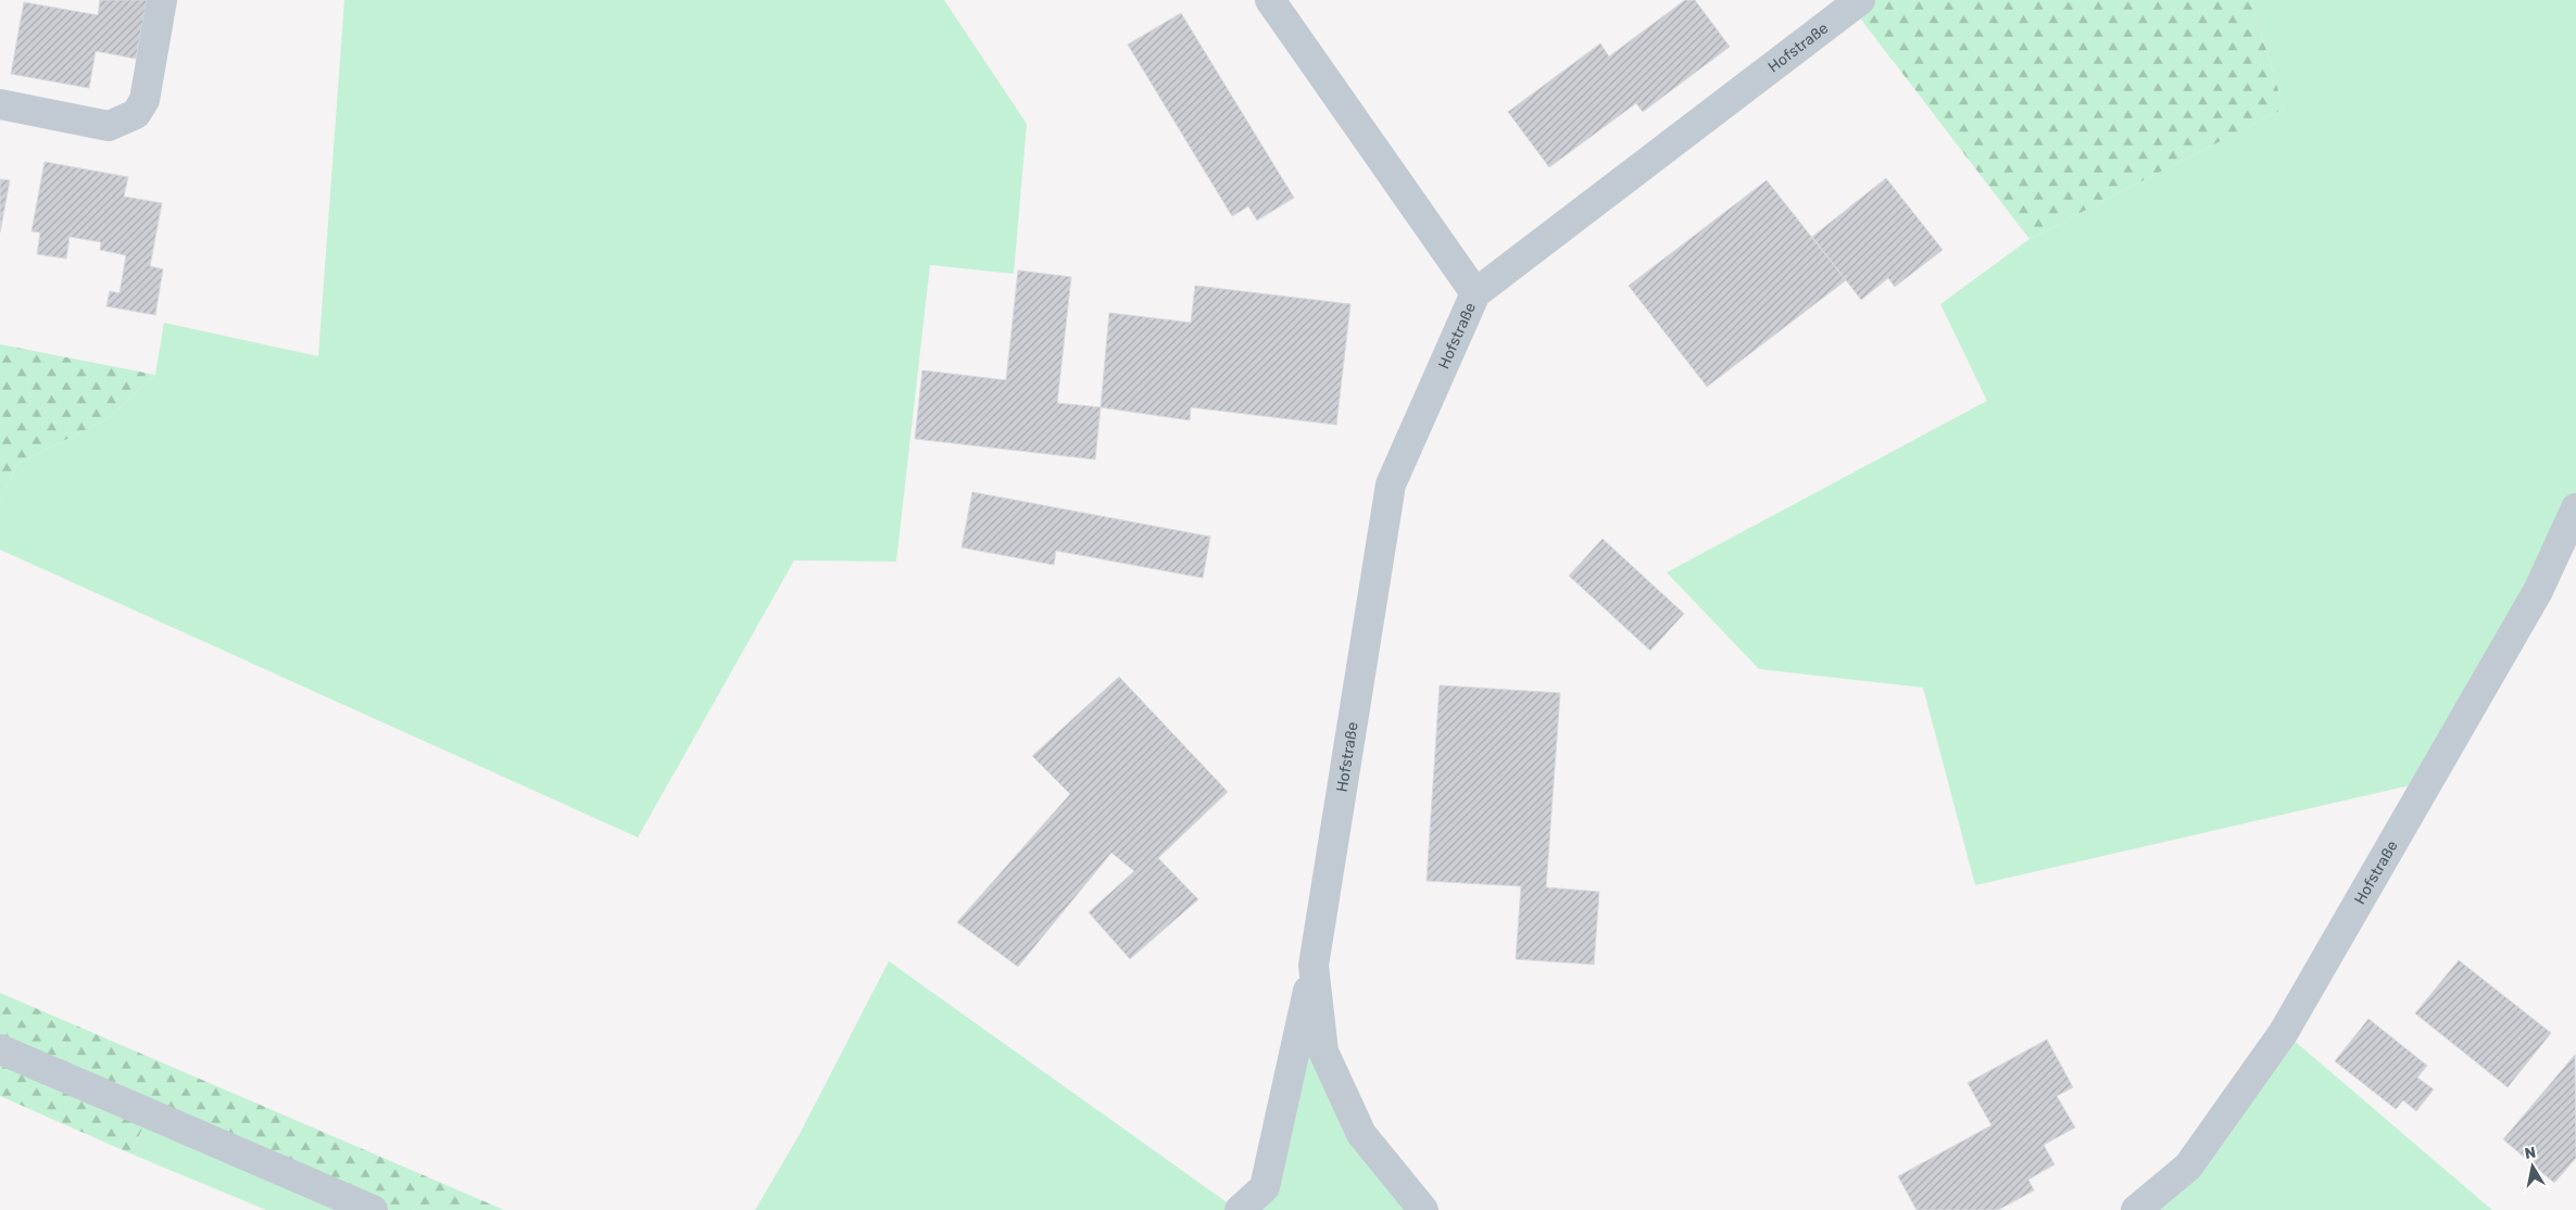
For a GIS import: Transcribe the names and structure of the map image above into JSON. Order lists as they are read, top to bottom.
{
  "streets": {
    "street": ["Hofstraße"]
  },
  "north": "top"
}
